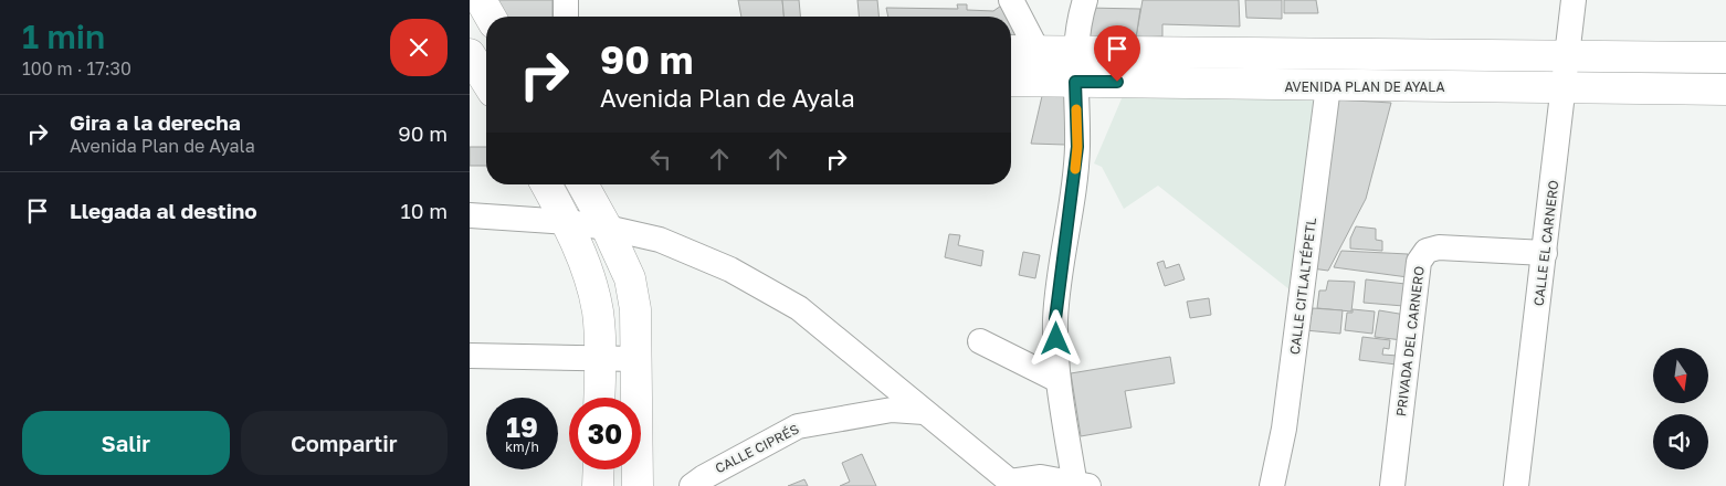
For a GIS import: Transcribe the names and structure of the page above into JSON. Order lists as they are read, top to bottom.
{
  "streets": {
    "main road": ["AVENIDA PLAN DE AYALA"],
    "street": [
      "CALLE EL CARNERO",
      "CALLE CITLALTÉPETL",
      "PRIVADA DEL CARNERO",
      "CALLE CIPRÉS"
    ]
  },
  "crossings": [
    ["AVENIDA PLAN DE AYALA", "CALLE EL CARNERO"],
    ["AVENIDA PLAN DE AYALA", "CALLE CITLALTÉPETL"],
    ["CALLE EL CARNERO", "PRIVADA DEL CARNERO"]
  ],
  "north": "bottom",
  "page": {
    "heading": ["1 min", "100 m · 17:30"],
    "turn": ["90 m", "Avenida Plan de Ayala"],
    "list": [
      {
        "name": "Gira a la derecha",
        "note": "Avenida Plan de Ayala",
        "value": "90 m"
      },
      {
        "name": "Llegada al destino",
        "value": "10 m"
      }
    ],
    "speed": "19 km/h",
    "limit": "30",
    "buttons": ["Salir", "Compartir"]
  }
}
